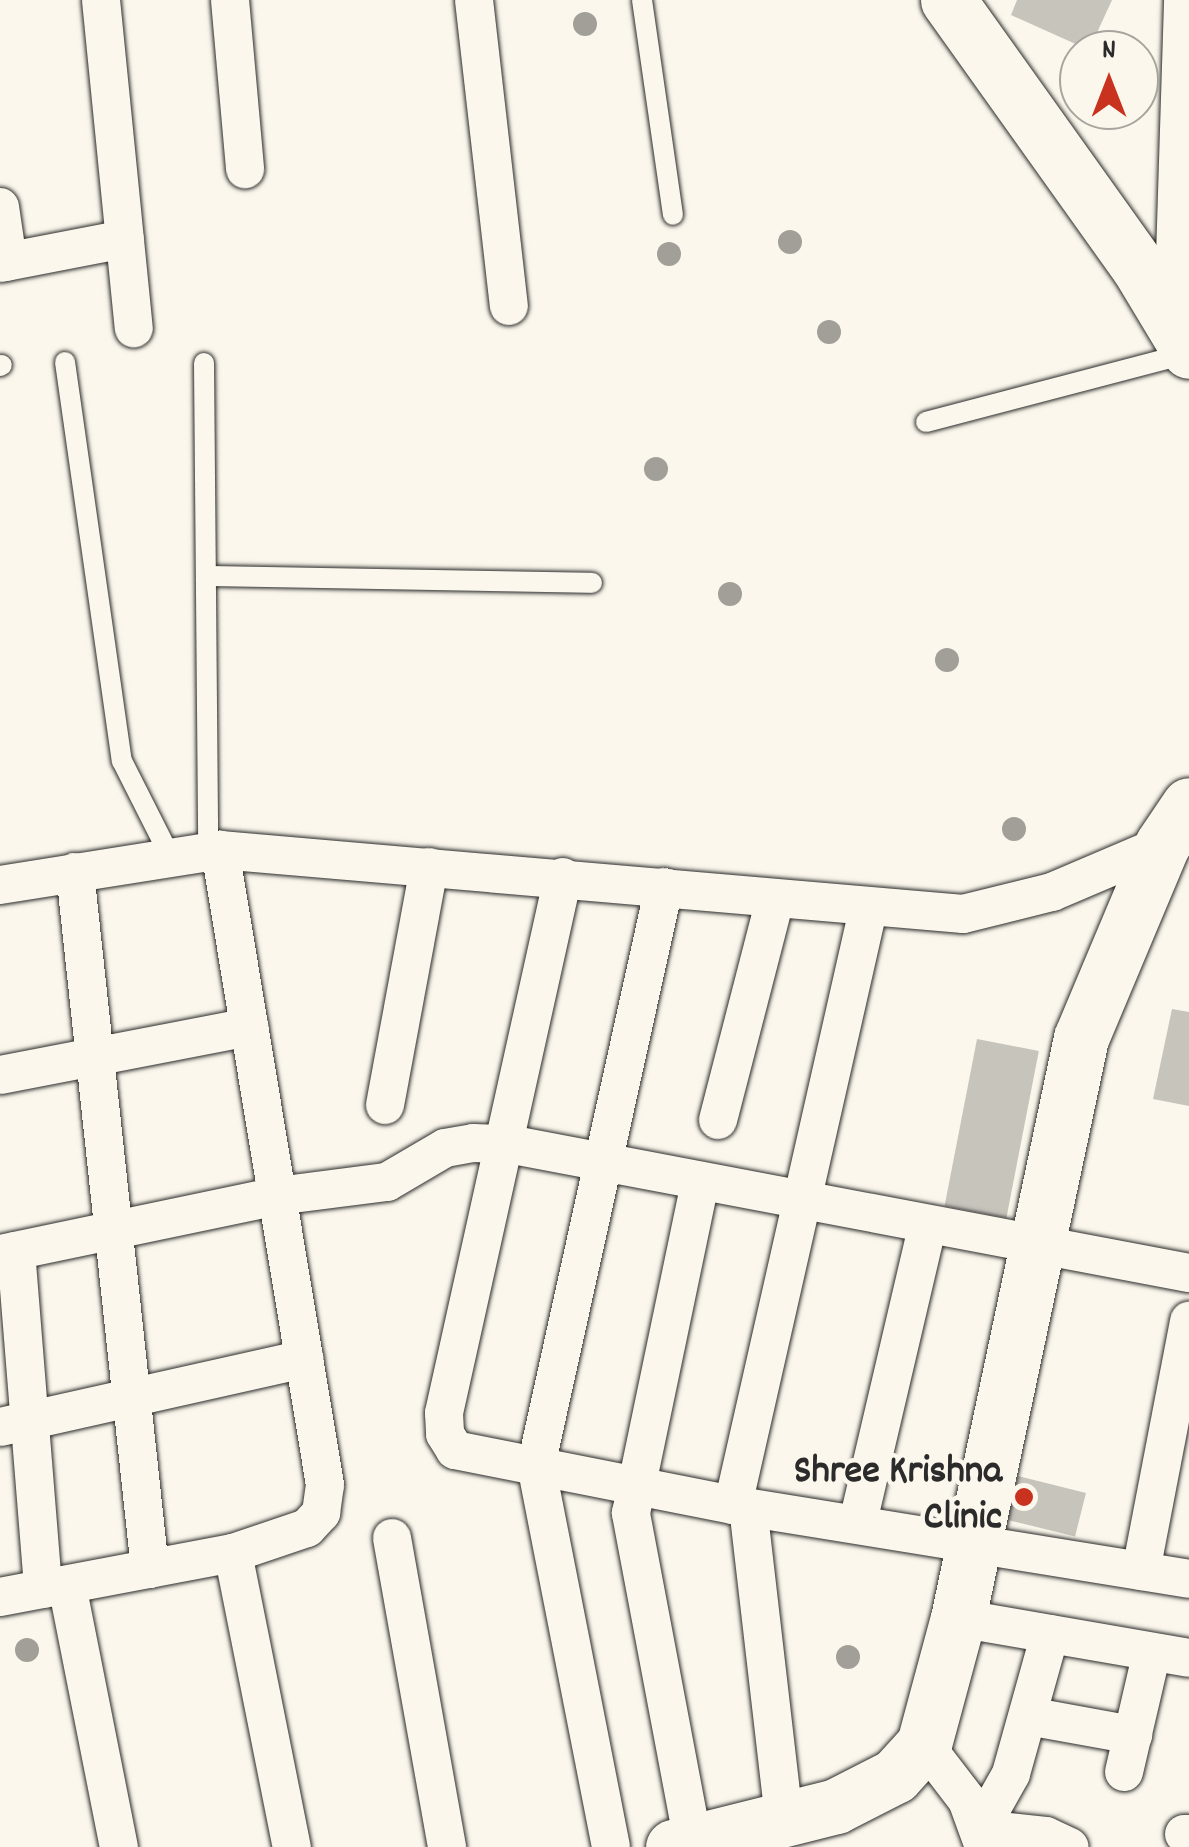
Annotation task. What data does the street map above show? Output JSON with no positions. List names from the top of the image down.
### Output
{
  "places": ["Shree Krishna Clinic"],
  "north": "top"
}
